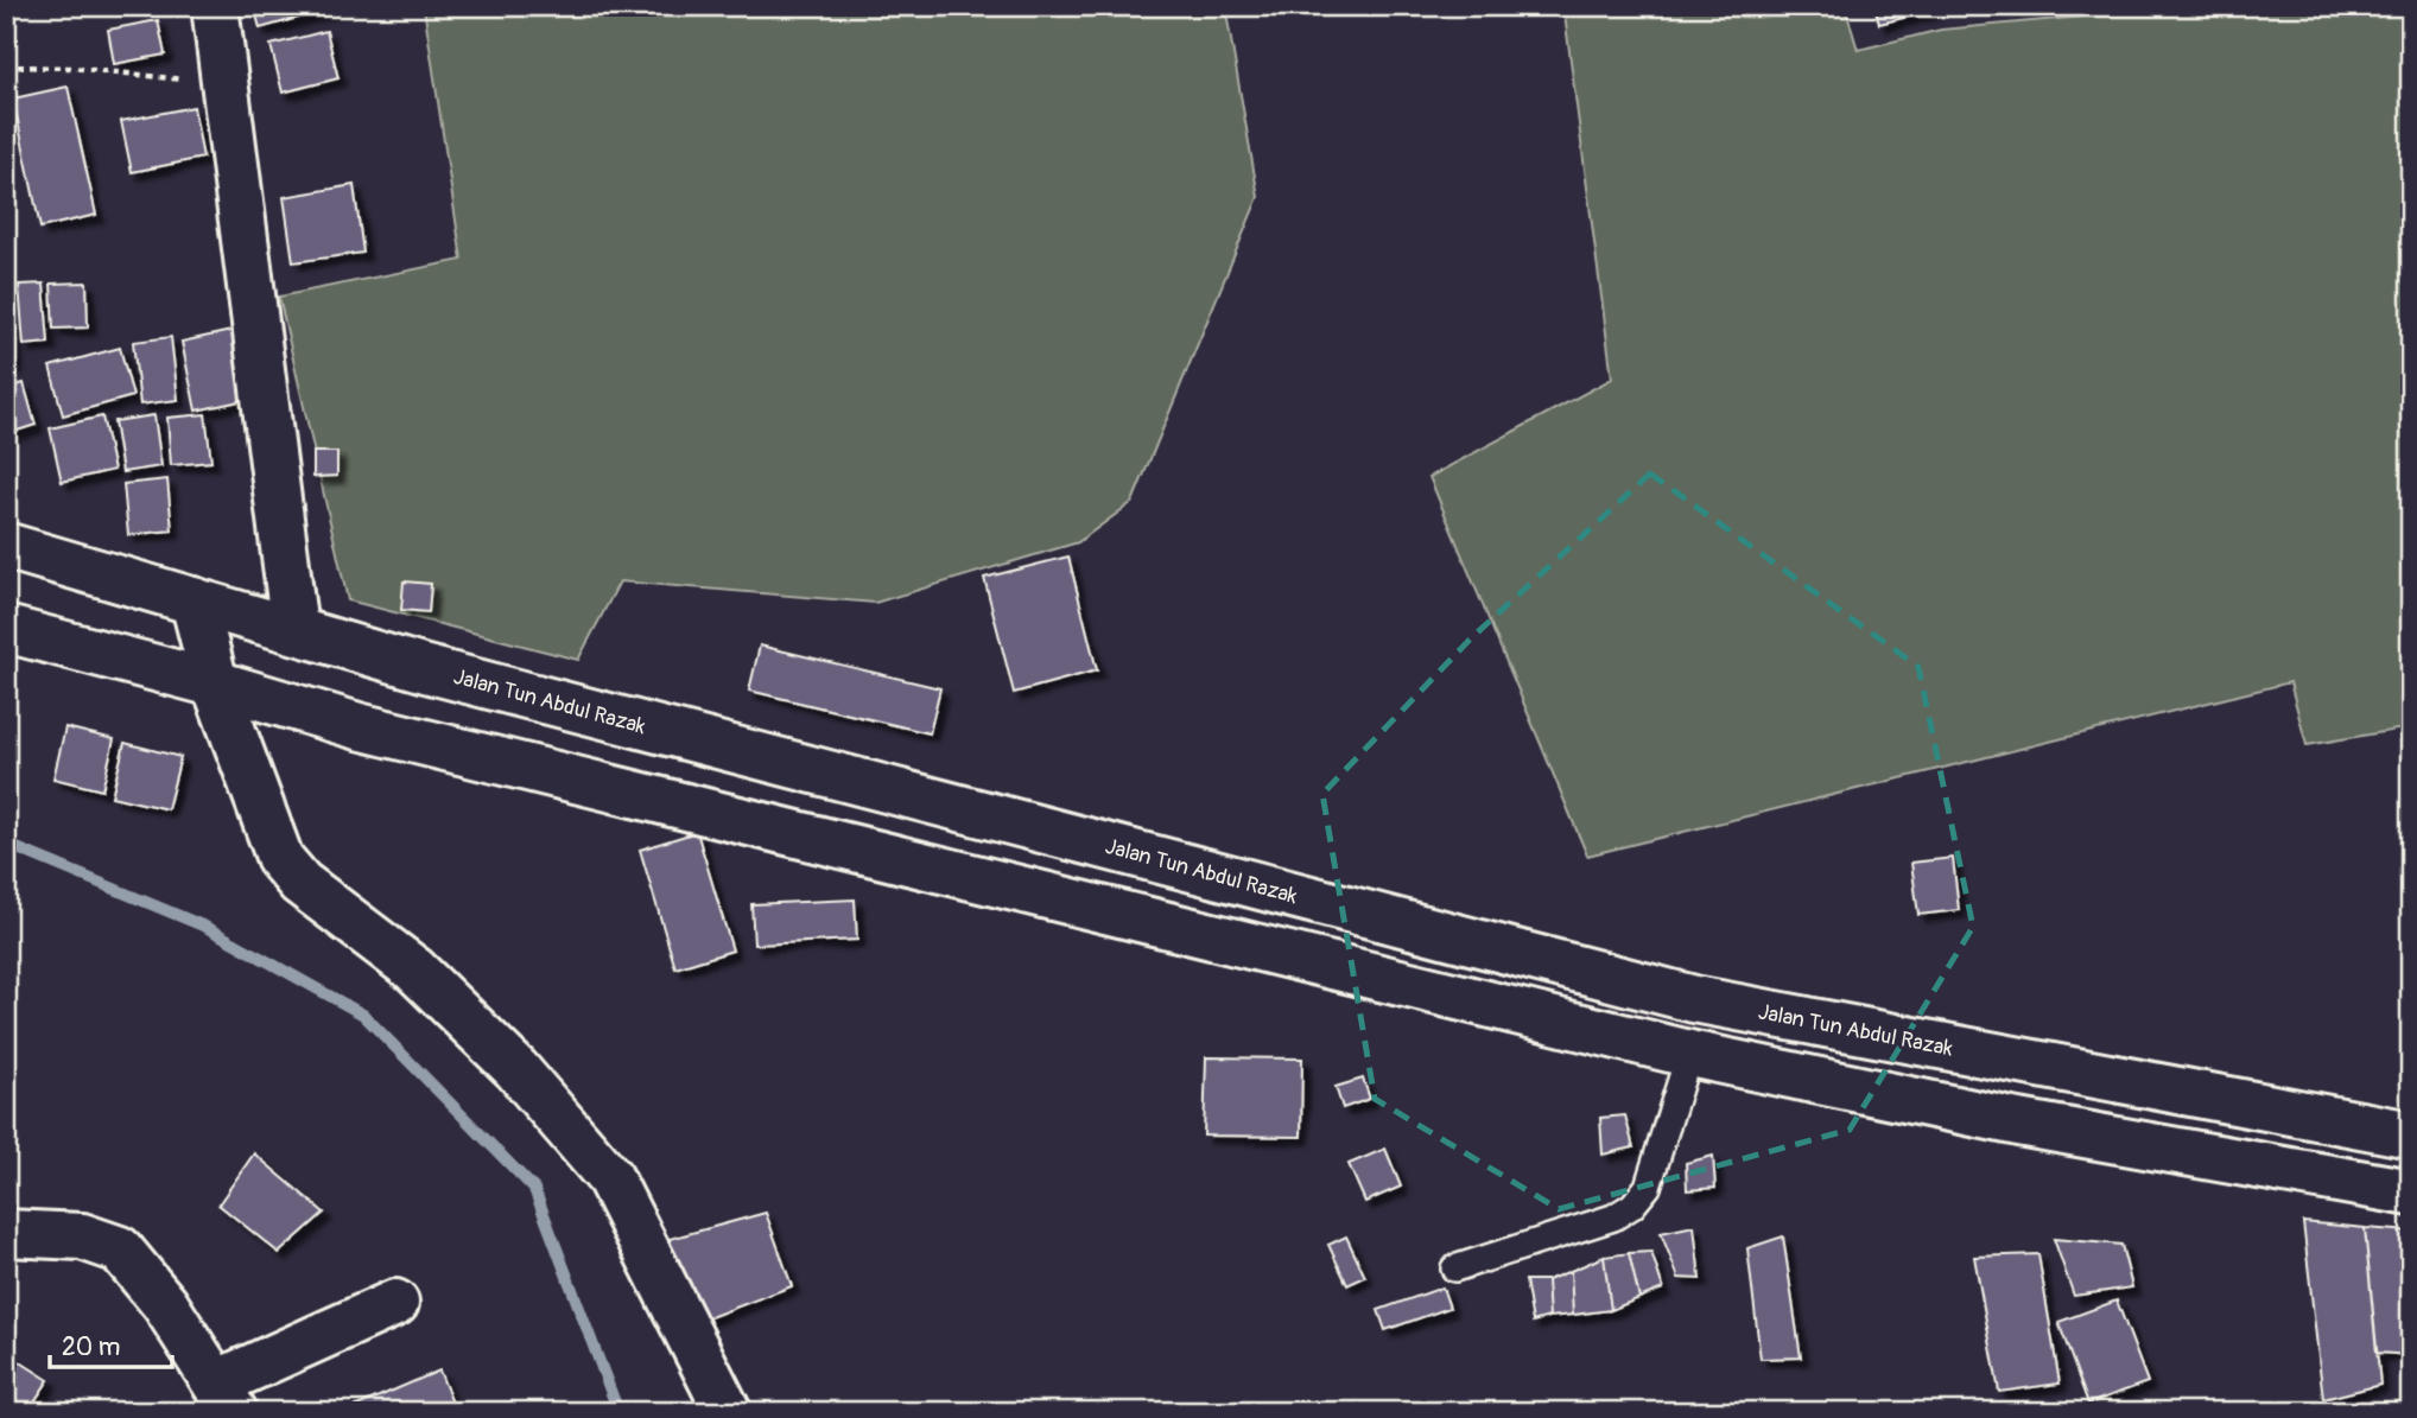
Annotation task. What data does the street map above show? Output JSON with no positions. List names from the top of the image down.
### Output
{
  "streets": {
    "main road": ["Jalan Tun Abdul Razak"]
  },
  "scale_bar": "20 m"
}
